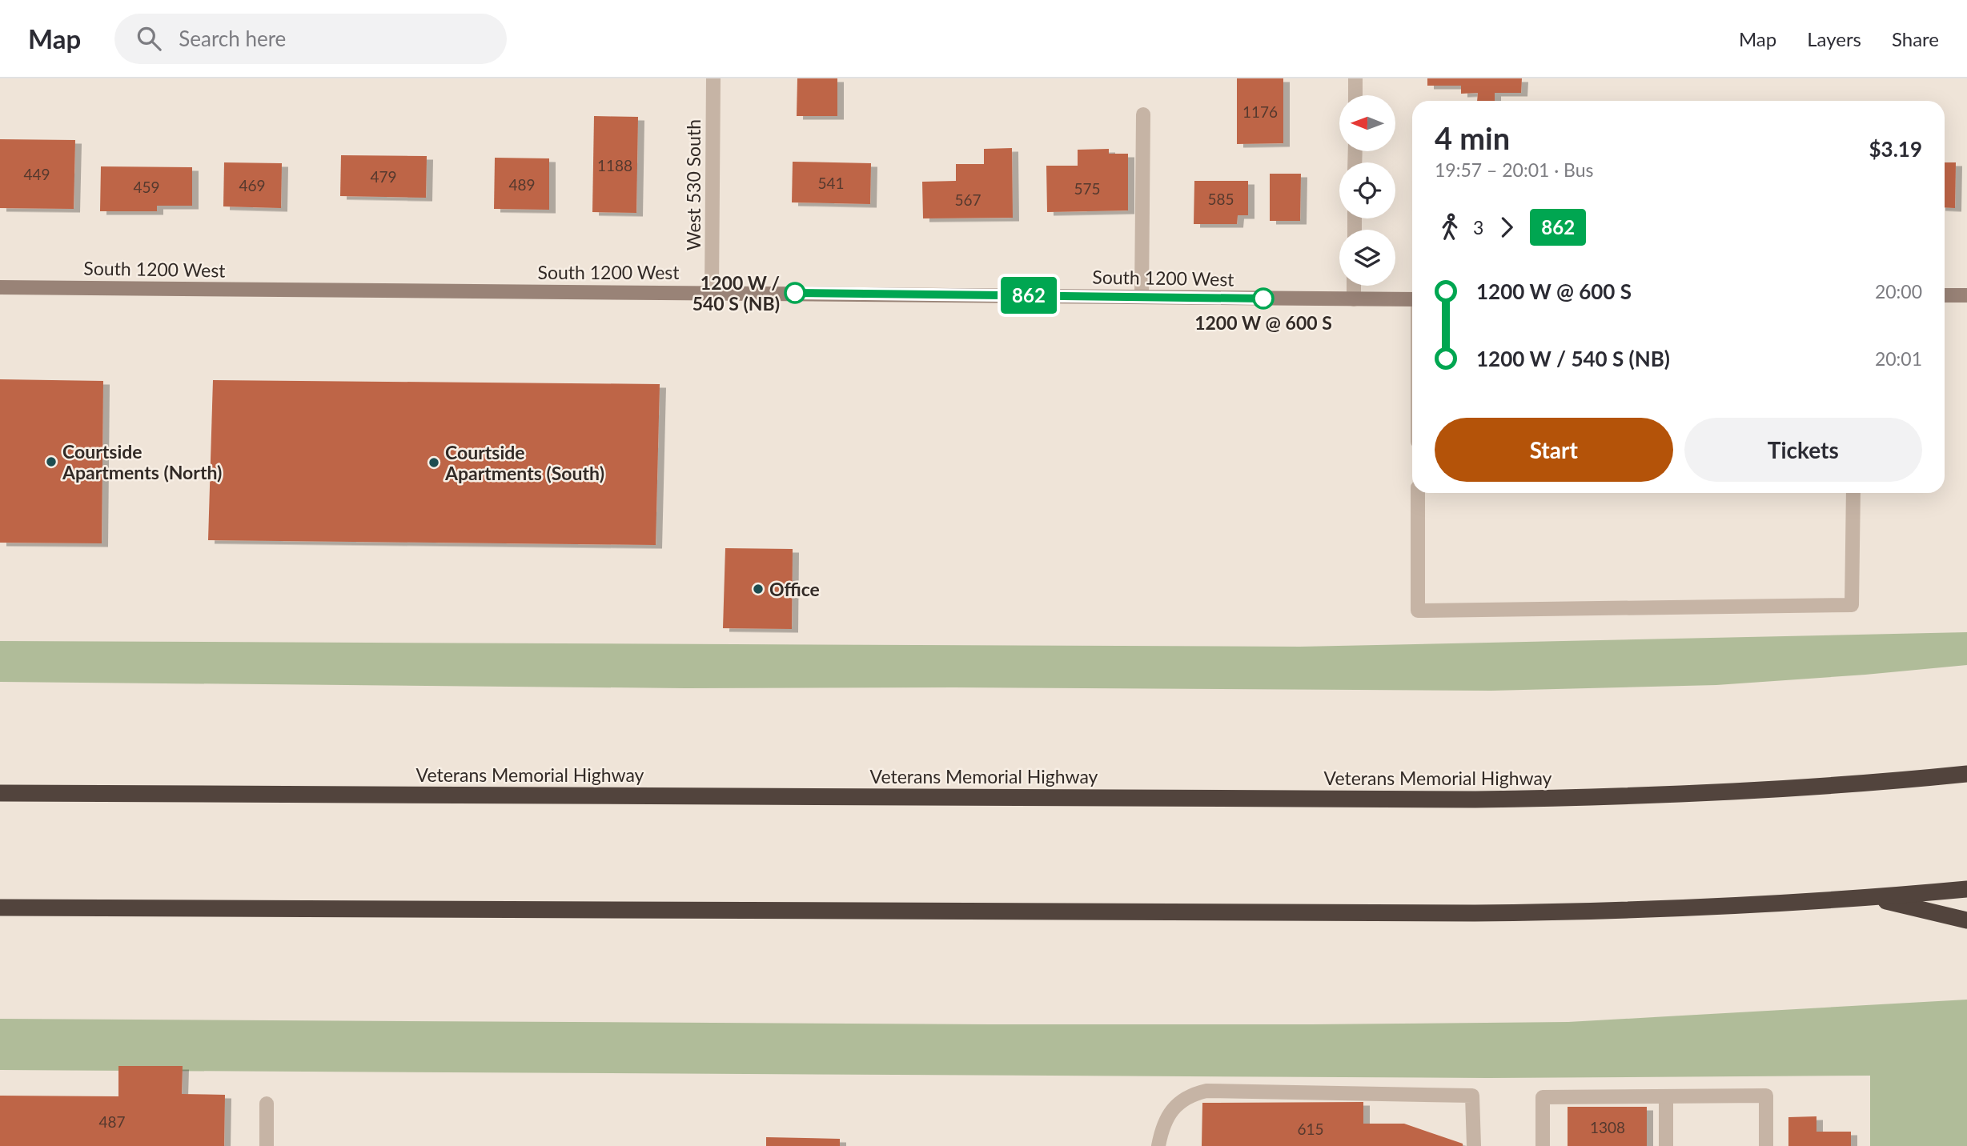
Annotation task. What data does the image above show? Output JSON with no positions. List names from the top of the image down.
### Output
{
  "streets": {
    "highway": ["Veterans Memorial Highway"],
    "main road": ["South 1200 West"],
    "street": ["West 530 South"]
  },
  "crossings": [
    ["West 530 South", "South 1200 West"]
  ],
  "places": [
    "1200 W / 540 S (NB)",
    "1200 W @ 600 S",
    "Courtside Apartments (North)",
    "Courtside Apartments (South)",
    "Office"
  ],
  "lines": ["bus line 862"],
  "house_numbers": [
    "1176",
    "1188",
    "449",
    "479",
    "541",
    "489",
    "469",
    "459",
    "575",
    "585",
    "567",
    "487",
    "1308",
    "615"
  ],
  "north": "left",
  "page": {
    "header": "Map",
    "search": "Search here",
    "nav": ["Map", "Layers", "Share"],
    "on_map": "862",
    "heading": ["4 min", "19:57 – 20:01 · Bus", "$3.19"],
    "legs": ["3", "862"],
    "list": [
      {
        "name": "1200 W @ 600 S",
        "value": "20:00"
      },
      {
        "name": "1200 W / 540 S (NB)",
        "value": "20:01"
      }
    ],
    "buttons": ["Start", "Tickets"]
  }
}
